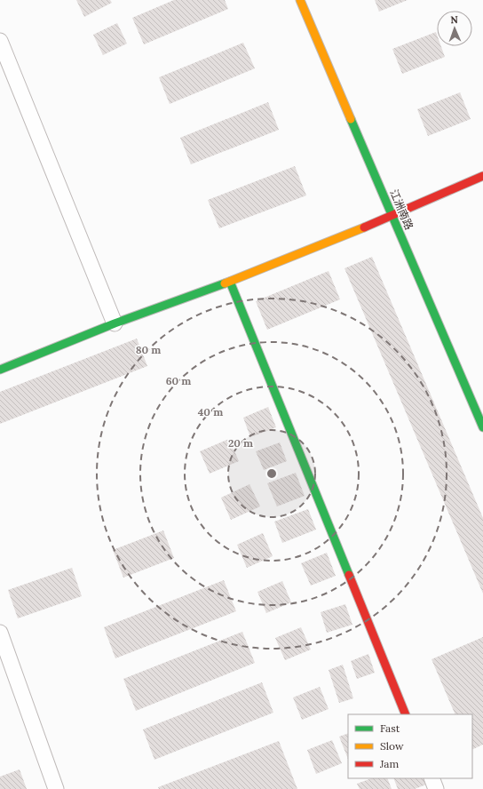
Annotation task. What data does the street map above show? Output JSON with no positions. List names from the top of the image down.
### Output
{
  "streets": {
    "street": ["江洲南路"]
  },
  "legend": ["Fast", "Slow", "Jam"],
  "north": "top",
  "rings": [
    "80 m",
    "60 m",
    "40 m",
    "20 m"
  ]
}
